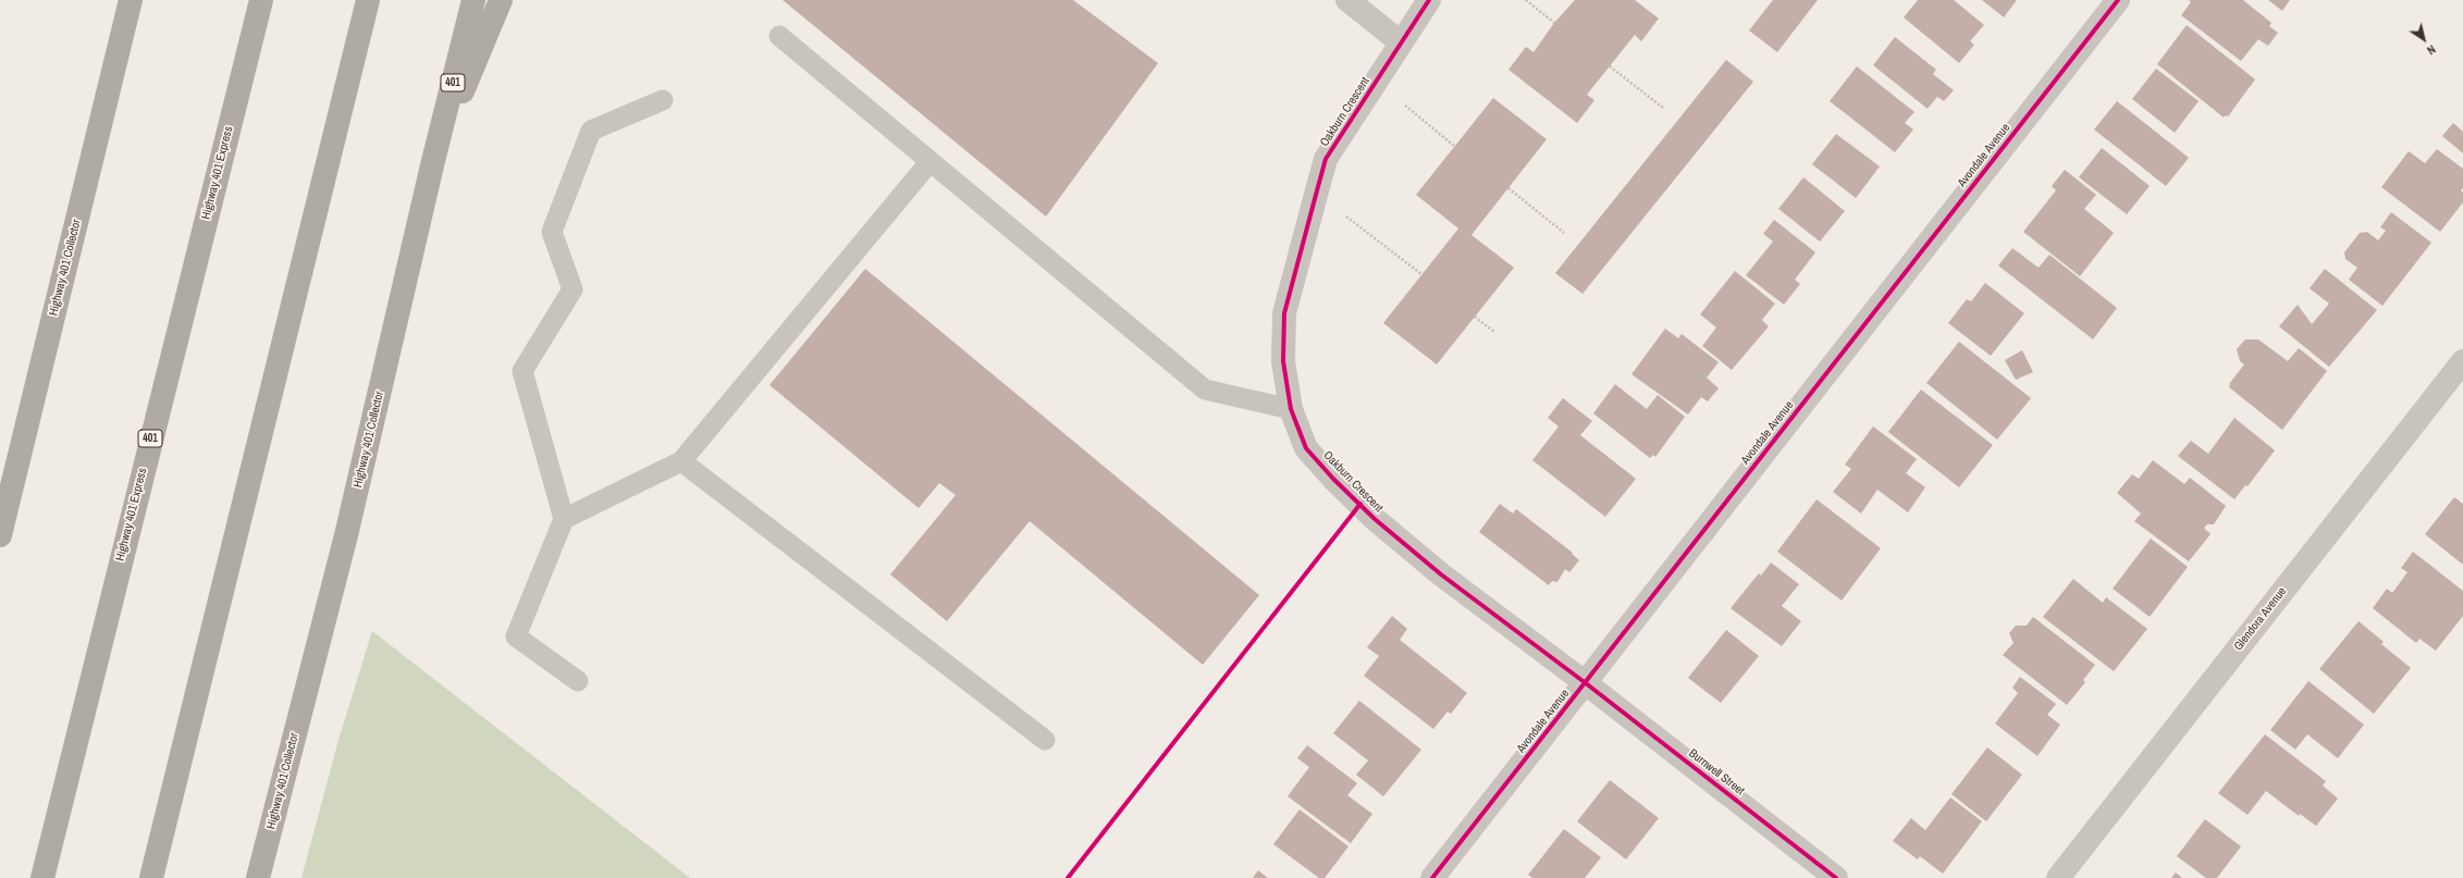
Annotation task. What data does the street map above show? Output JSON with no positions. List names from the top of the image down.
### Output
{
  "streets": {
    "highway": ["401", "Highway 401 Express", "Highway 401 Collector"],
    "street": [
      "Oakburn Crescent",
      "Avondale Avenue",
      "Glendora Avenue",
      "Burnwell Street"
    ]
  },
  "crossings": [
    ["Oakburn Crescent", "Avondale Avenue"],
    ["Oakburn Crescent", "Burnwell Street"],
    ["Avondale Avenue", "Burnwell Street"]
  ],
  "north": "bottom right"
}
